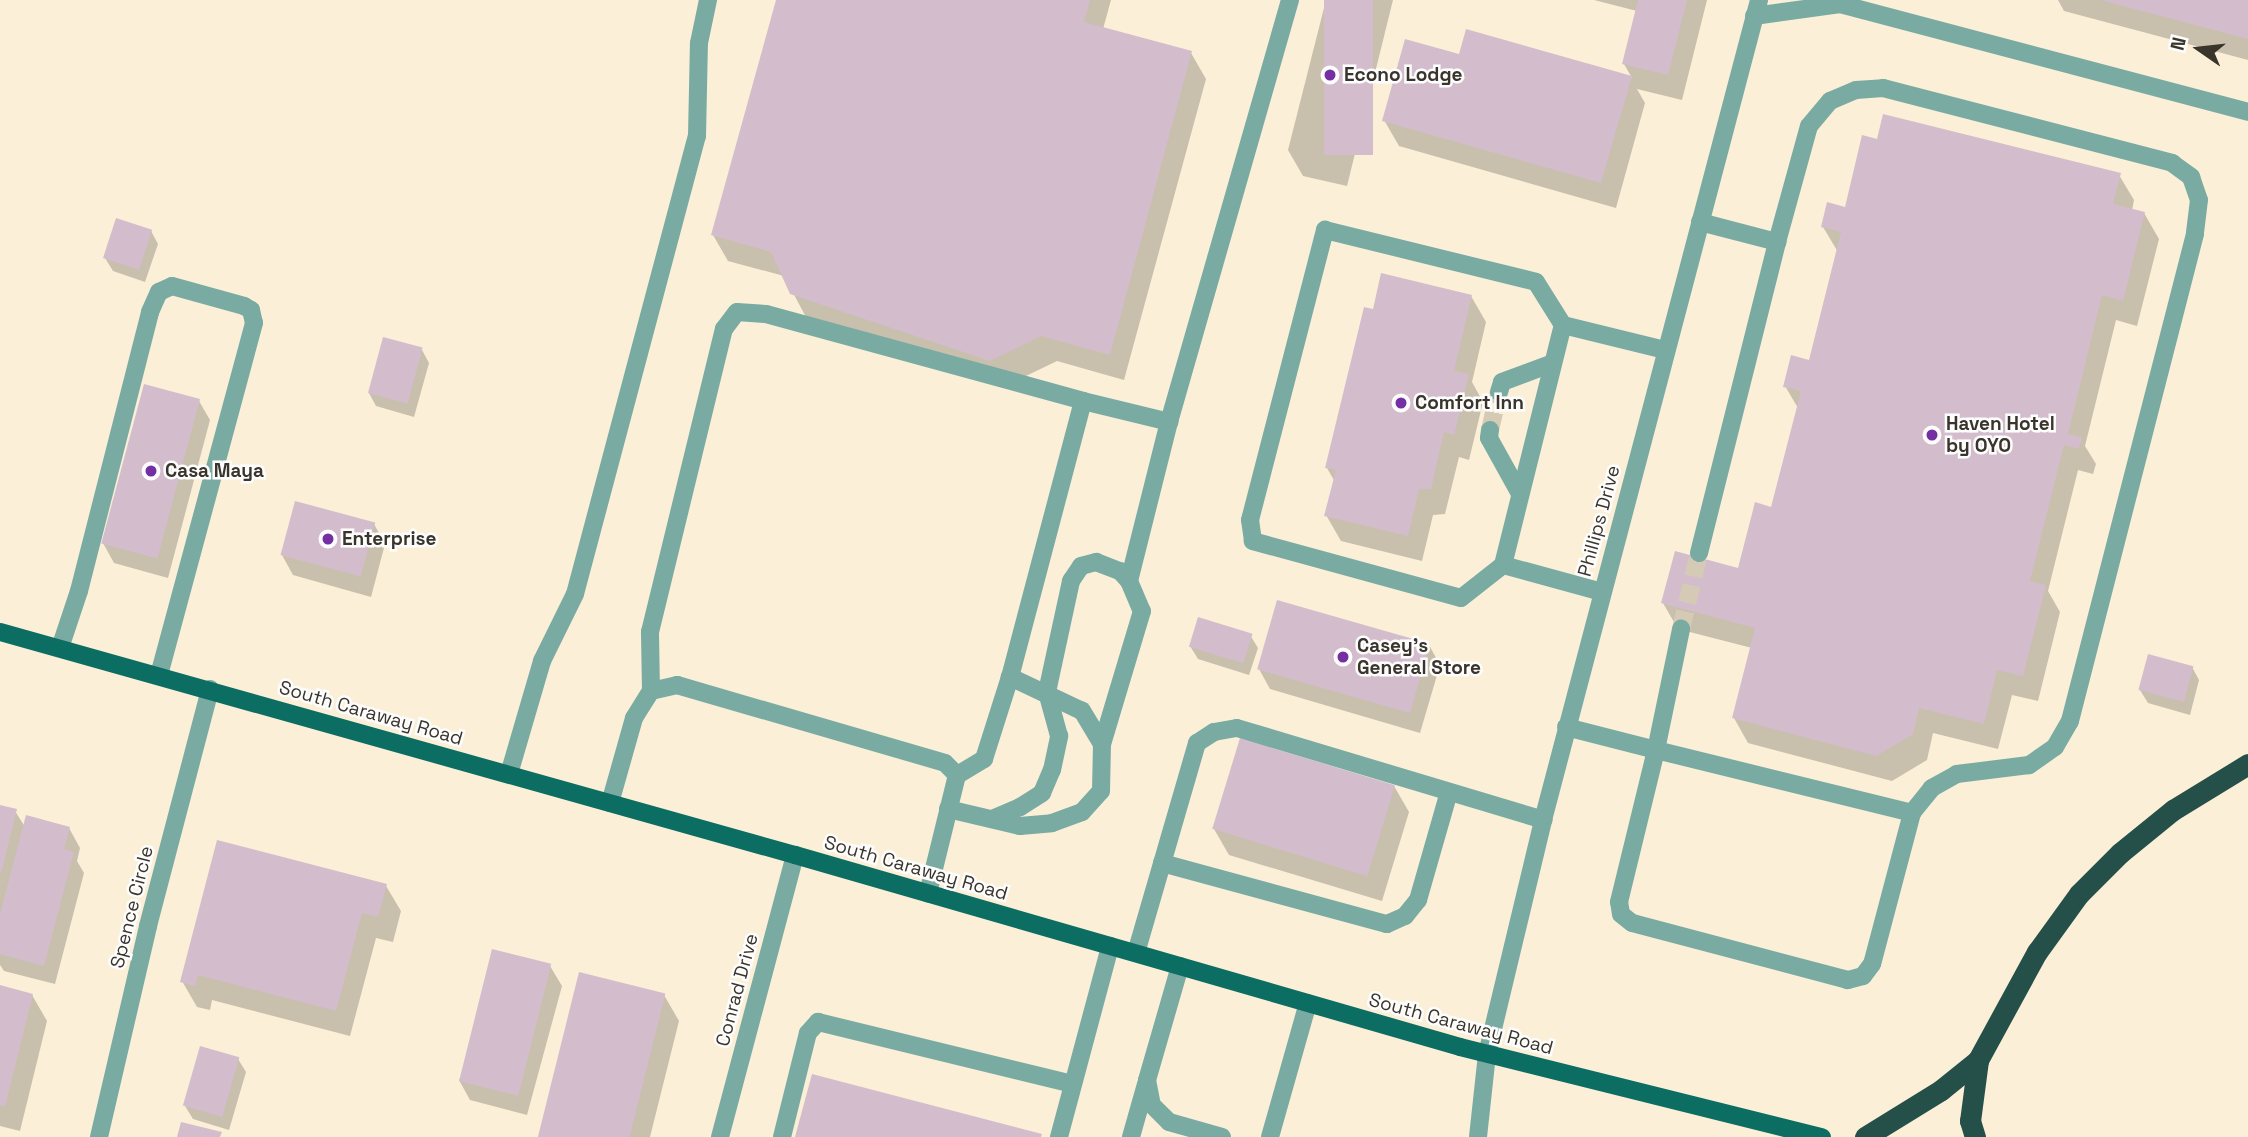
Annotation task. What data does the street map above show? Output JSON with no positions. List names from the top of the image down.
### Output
{
  "streets": {
    "main road": ["South Caraway Road"],
    "street": ["Phillips Drive", "Spence Circle", "Conrad Drive"]
  },
  "crossings": [
    ["Phillips Drive", "South Caraway Road"],
    ["South Caraway Road", "Spence Circle"],
    ["South Caraway Road", "Conrad Drive"]
  ],
  "places": [
    "Econo Lodge",
    "Comfort Inn",
    "Haven Hotel by OYO",
    "Casa Maya",
    "Enterprise",
    "Casey's General Store"
  ],
  "north": "left"
}
